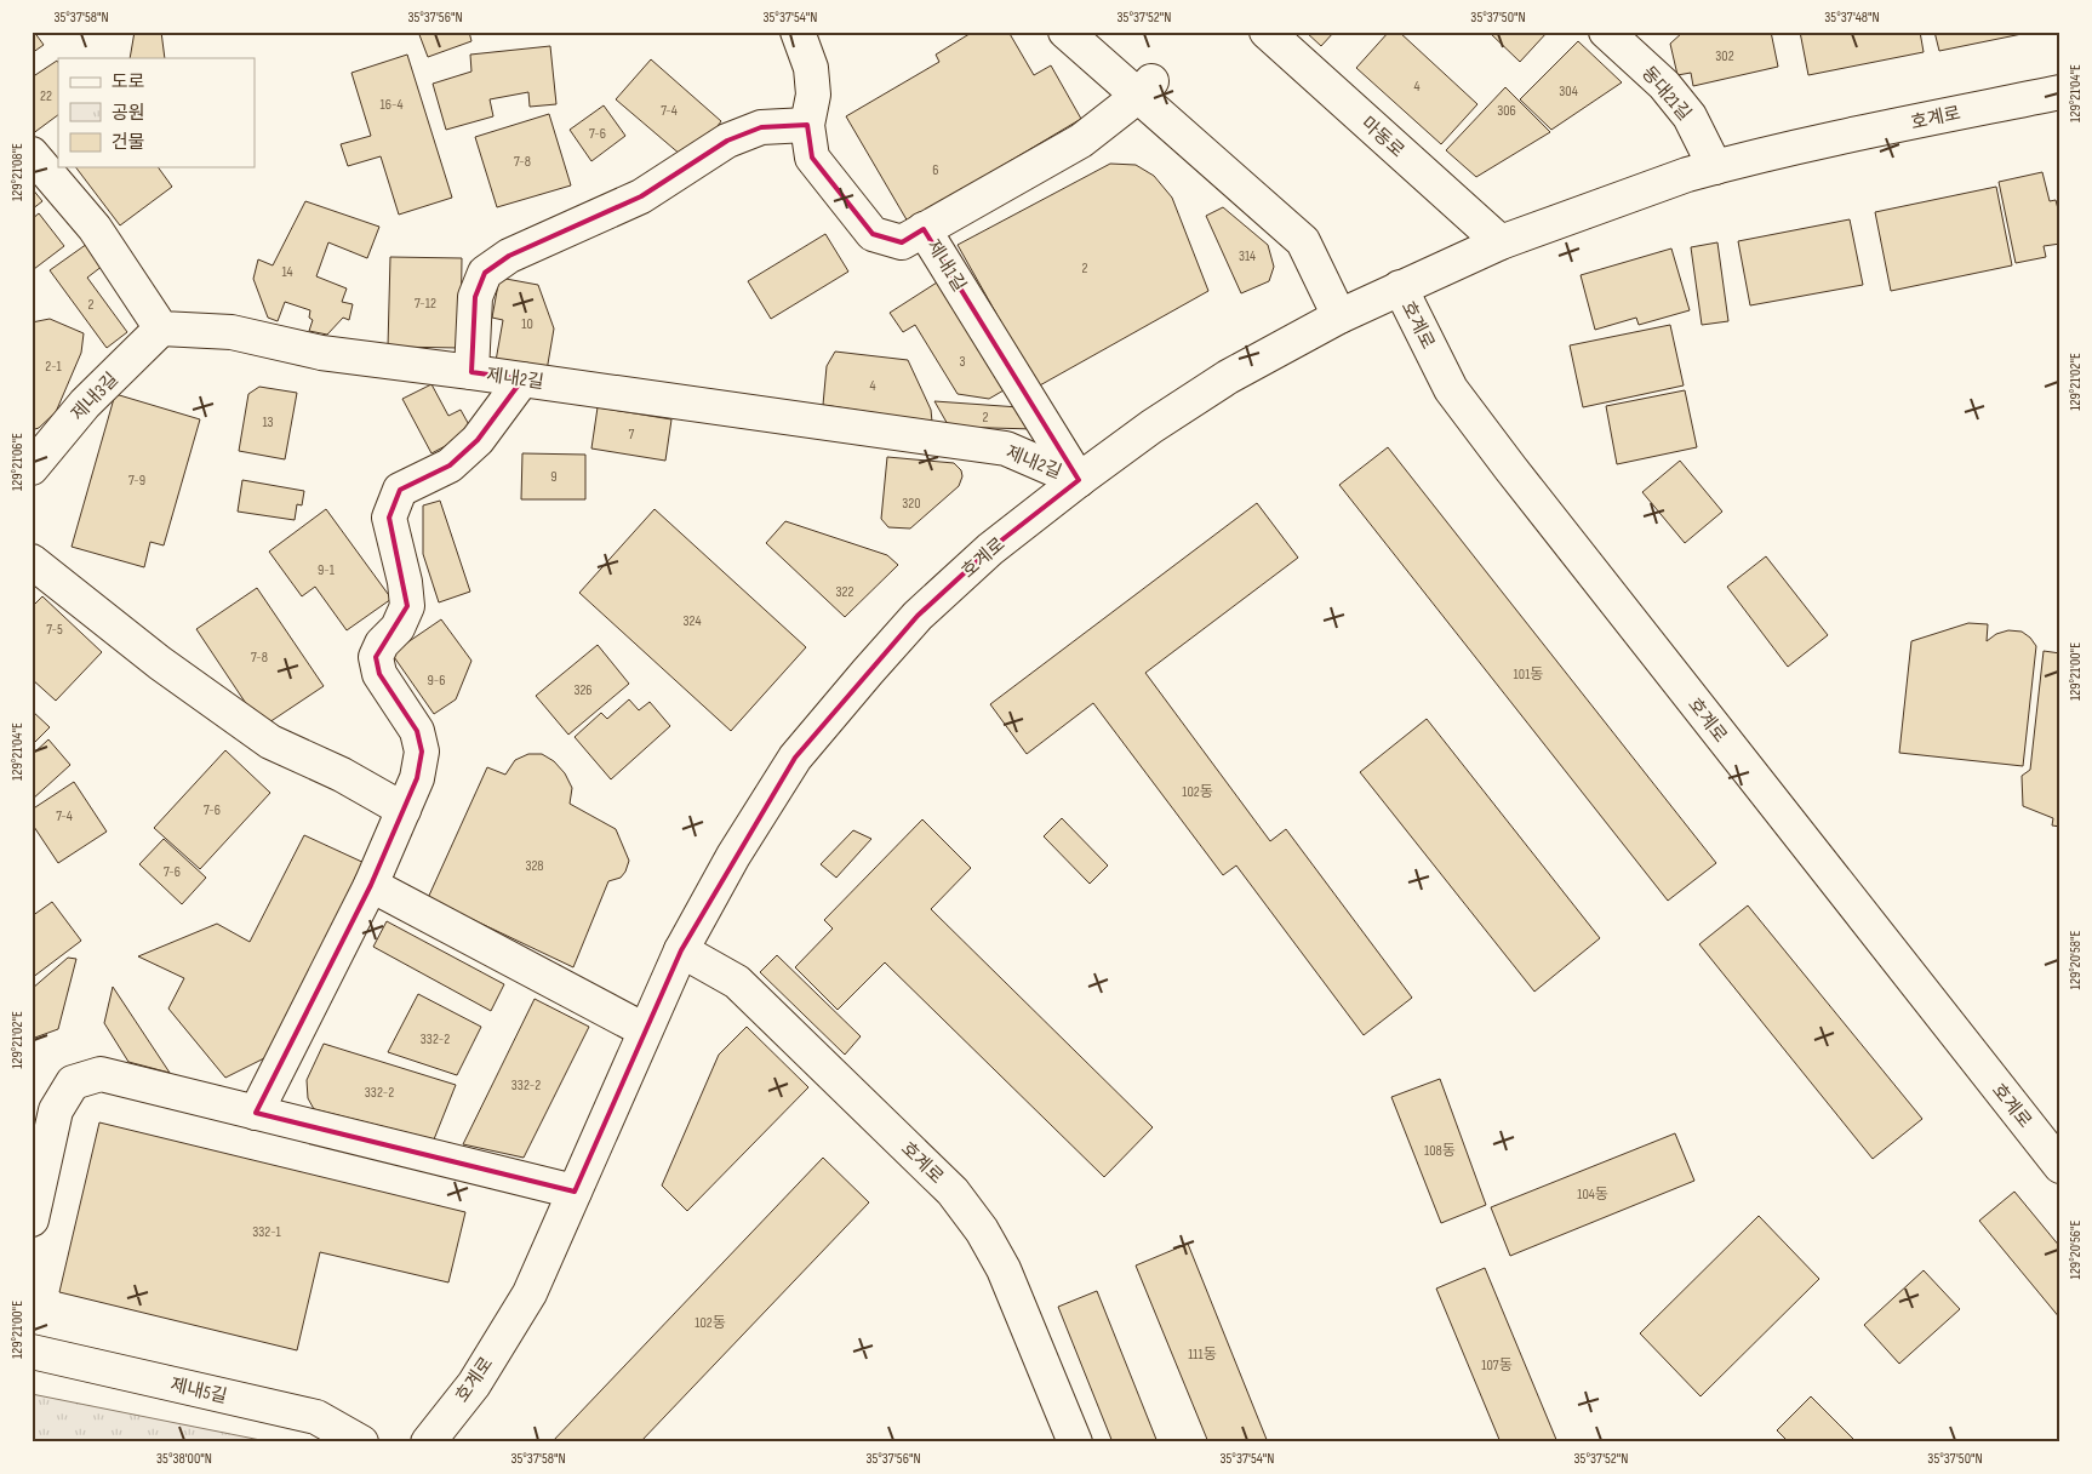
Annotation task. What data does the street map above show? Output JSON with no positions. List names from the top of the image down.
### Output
{
  "streets": {
    "street": [
      "동대21길",
      "호계로",
      "마동로",
      "제내1길",
      "제내2길",
      "제내3길",
      "제내5길"
    ]
  },
  "crossings": [
    ["동대21길", "호계로"],
    ["호계로", "마동로"],
    ["호계로", "제내1길"],
    ["호계로", "제내2길"],
    ["제내1길", "제내2길"],
    ["제내2길", "제내3길"]
  ],
  "house_numbers": [
    "302",
    "4",
    "304",
    "22",
    "16-4",
    "7-4",
    "306",
    "7-6",
    "7-8",
    "6",
    "314",
    "2",
    "14",
    "7-12",
    "2",
    "10",
    "3",
    "2-1",
    "4",
    "2",
    "13",
    "7",
    "9",
    "7-9",
    "320",
    "9-1",
    "322",
    "324",
    "7-5",
    "7-8",
    "101동",
    "9-6",
    "326",
    "102동",
    "7-6",
    "7-4",
    "328",
    "7-6",
    "332-2",
    "332-2",
    "332-2",
    "108동",
    "104동",
    "332-1",
    "102동",
    "111동",
    "107동"
  ],
  "legend": ["도로", "공원", "건물"],
  "coordinates": [
    "35°37'58\"N",
    "35°37'56\"N",
    "35°37'54\"N",
    "35°37'52\"N",
    "35°37'50\"N",
    "35°37'48\"N",
    "129°21'04\"E",
    "129°21'08\"E",
    "129°21'02\"E",
    "129°21'06\"E",
    "129°21'00\"E",
    "129°20'58\"E",
    "129°20'56\"E",
    "35°38'00\"N"
  ]
}
